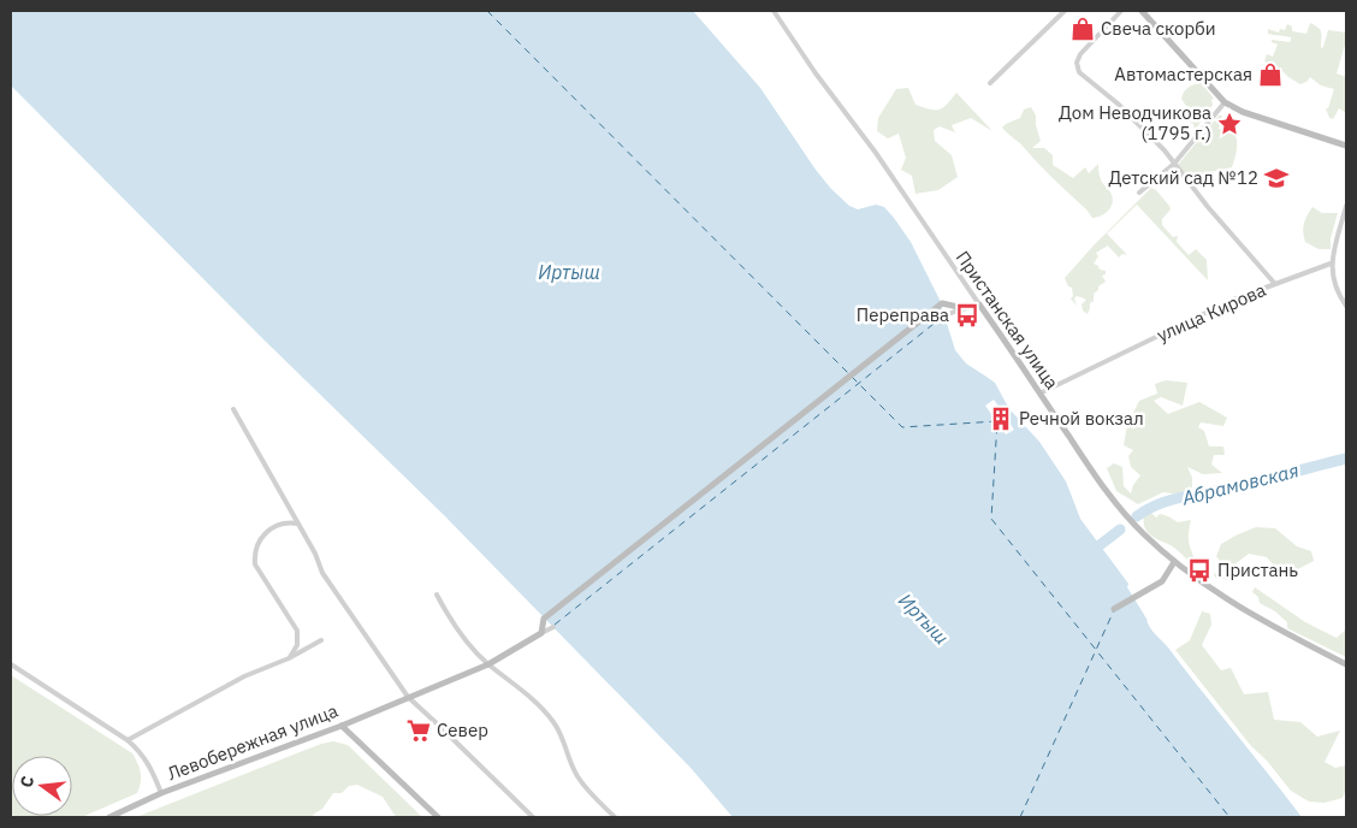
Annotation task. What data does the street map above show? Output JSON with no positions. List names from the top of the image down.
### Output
{
  "streets": {
    "street": ["улица Кирова", "Пристанская улица", "Левобережная улица"]
  },
  "crossings": [
    ["улица Кирова", "Пристанская улица"]
  ],
  "water": ["Иртыш", "Абрамовская"],
  "places": {
    "shop": ["Свеча скорби", "Автомастерская"],
    "place": ["Дом Неводчикова (1795 г.)"],
    "school or university": ["Детский сад №12"],
    "bus stop": ["Переправа", "Пристань"],
    "building": ["Речной вокзал"],
    "supermarket": ["Север"]
  },
  "north": "left"
}
